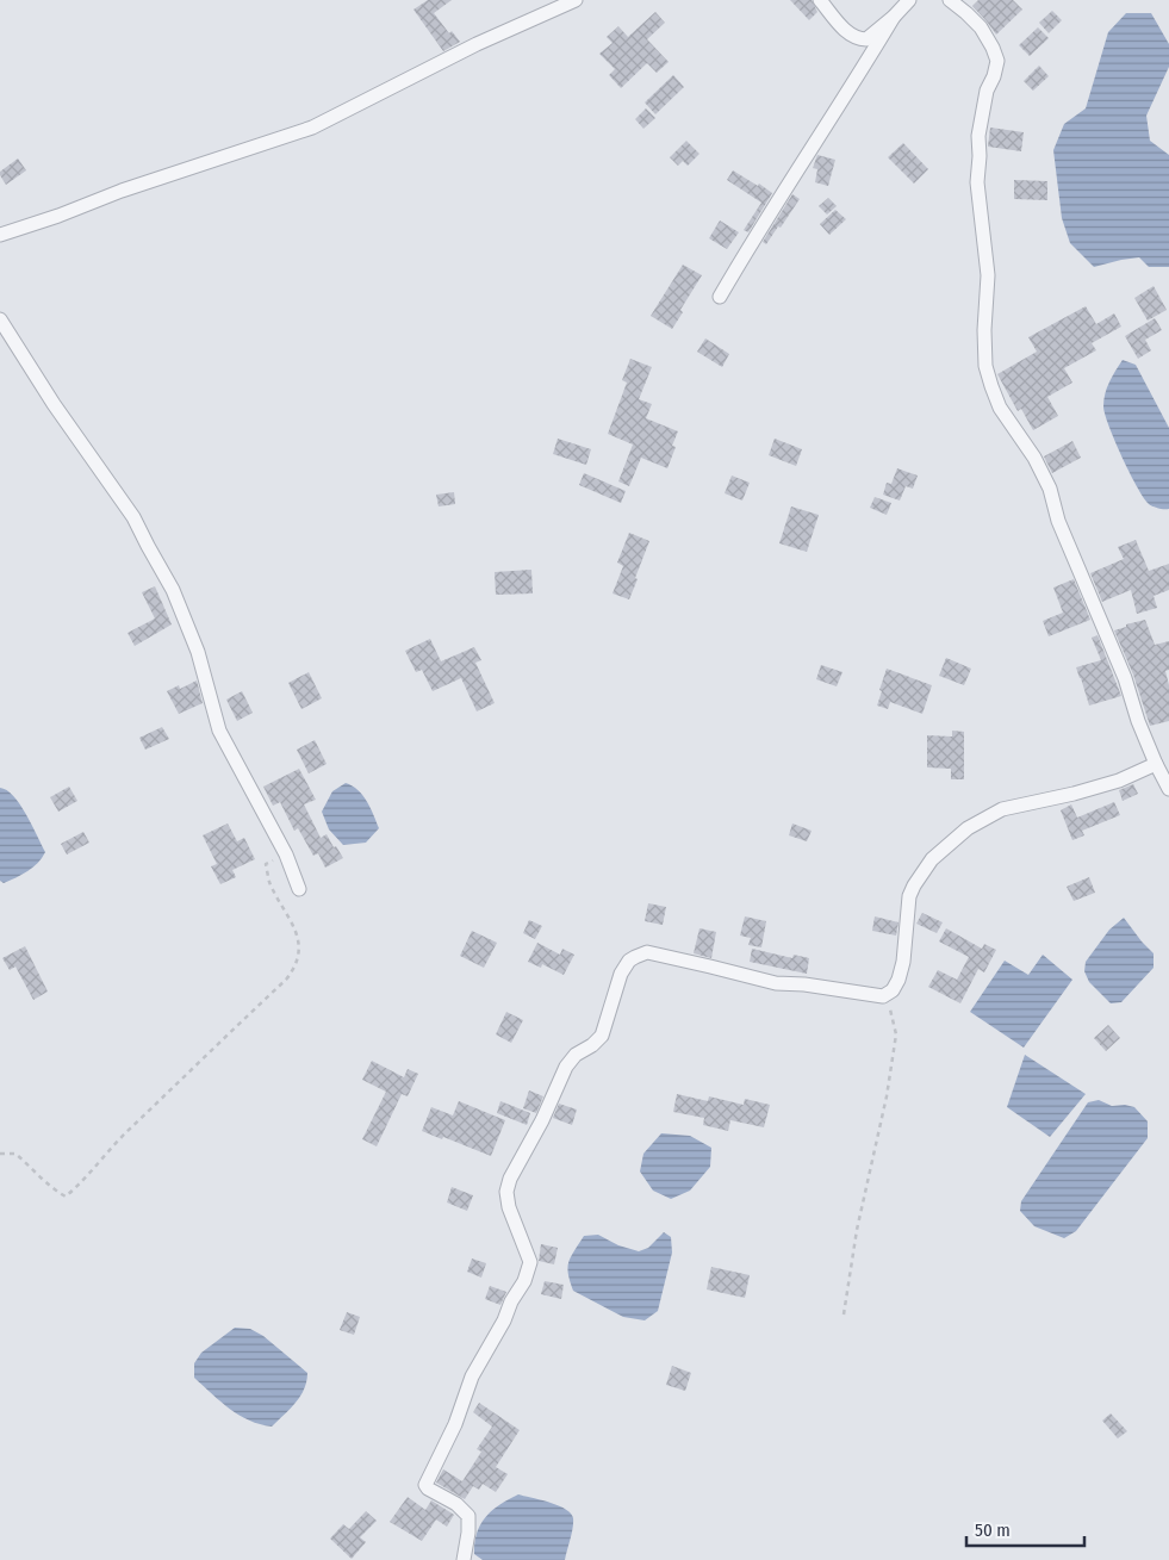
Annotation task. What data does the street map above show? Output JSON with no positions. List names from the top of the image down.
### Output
{
  "scale_bar": "50 m"
}
